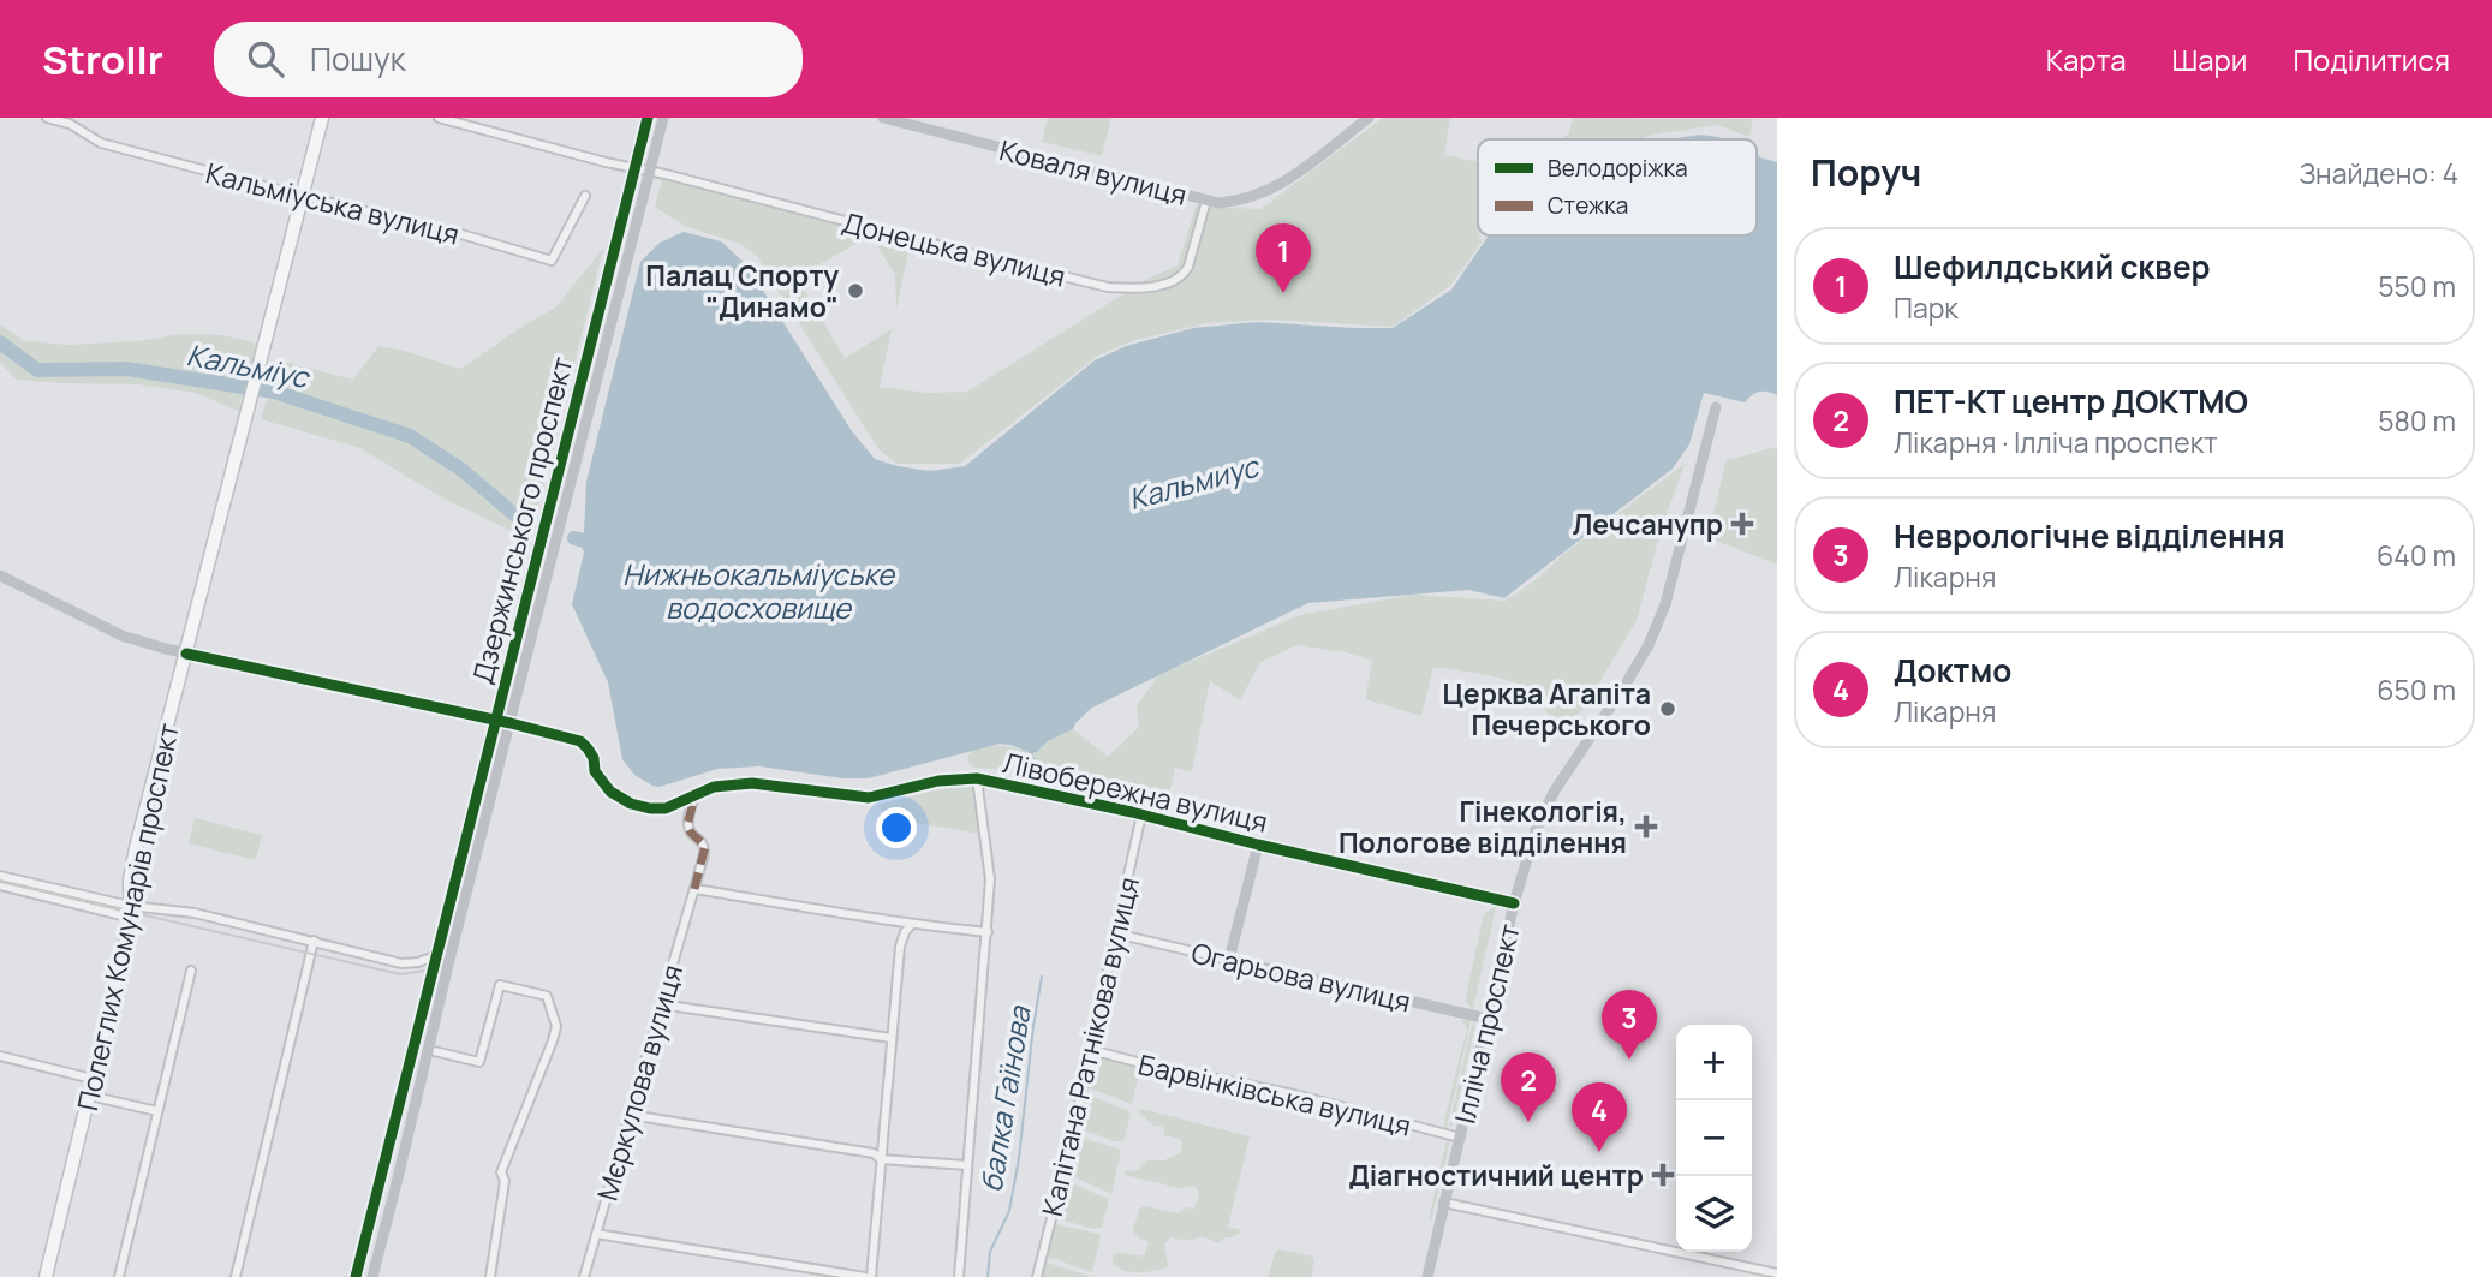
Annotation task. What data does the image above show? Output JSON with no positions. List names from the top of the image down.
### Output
{
  "streets": {
    "main road": ["Полеглих Комунарів проспект"],
    "street": [
      "Коваля вулиця",
      "Кальміуська вулиця",
      "Донецька вулиця",
      "Дзержинського проспект",
      "Лівобережна вулиця",
      "Огарьова вулиця",
      "Ілліча проспект",
      "Капітана Ратнікова вулиця",
      "Мєркулова вулиця",
      "Барвінківська вулиця"
    ]
  },
  "crossings": [
    ["Коваля вулиця", "Донецька вулиця"],
    ["Кальміуська вулиця", "Полеглих Комунарів проспект"],
    ["Донецька вулиця", "Дзержинського проспект"],
    ["Дзержинського проспект", "Лівобережна вулиця"],
    ["Лівобережна вулиця", "Полеглих Комунарів проспект"],
    ["Лівобережна вулиця", "Ілліча проспект"],
    ["Лівобережна вулиця", "Капітана Ратнікова вулиця"],
    ["Лівобережна вулиця", "Мєркулова вулиця"],
    ["Огарьова вулиця", "Ілліча проспект"],
    ["Огарьова вулиця", "Капітана Ратнікова вулиця"],
    ["Ілліча проспект", "Барвінківська вулиця"],
    ["Капітана Ратнікова вулиця", "Барвінківська вулиця"]
  ],
  "water": [
    "Кальміус",
    "Кальмиус",
    "Нижньокальміуське водосховище",
    "балка Гаїнова"
  ],
  "places": {
    "other": ["Палац Спорту \"Динамо\"", "Церква Агапіта Печерського"],
    "health": ["Лечсанупр", "Гінекологія, Пологове відділення", "Діагностичний центр"]
  },
  "legend": ["Велодоріжка", "Стежка"],
  "page": {
    "header": "Strollr",
    "search": "Пошук",
    "nav": ["Карта", "Шари", "Поділитися"],
    "heading": ["Поруч", "Знайдено: 4"],
    "pins": [
      "1",
      "3",
      "2",
      "4"
    ],
    "list": [
      {
        "mark": "1",
        "name": "Шефилдський сквер",
        "note": "Парк",
        "value": "550 m"
      },
      {
        "mark": "2",
        "name": "ПЕТ-КТ центр ДОКТМО",
        "note": "Лікарня · Ілліча проспект",
        "value": "580 m"
      },
      {
        "mark": "3",
        "name": "Неврологічне відділення",
        "note": "Лікарня",
        "value": "640 m"
      },
      {
        "mark": "4",
        "name": "Доктмо",
        "note": "Лікарня",
        "value": "650 m"
      }
    ],
    "map_buttons": ["+", "−"]
  }
}
